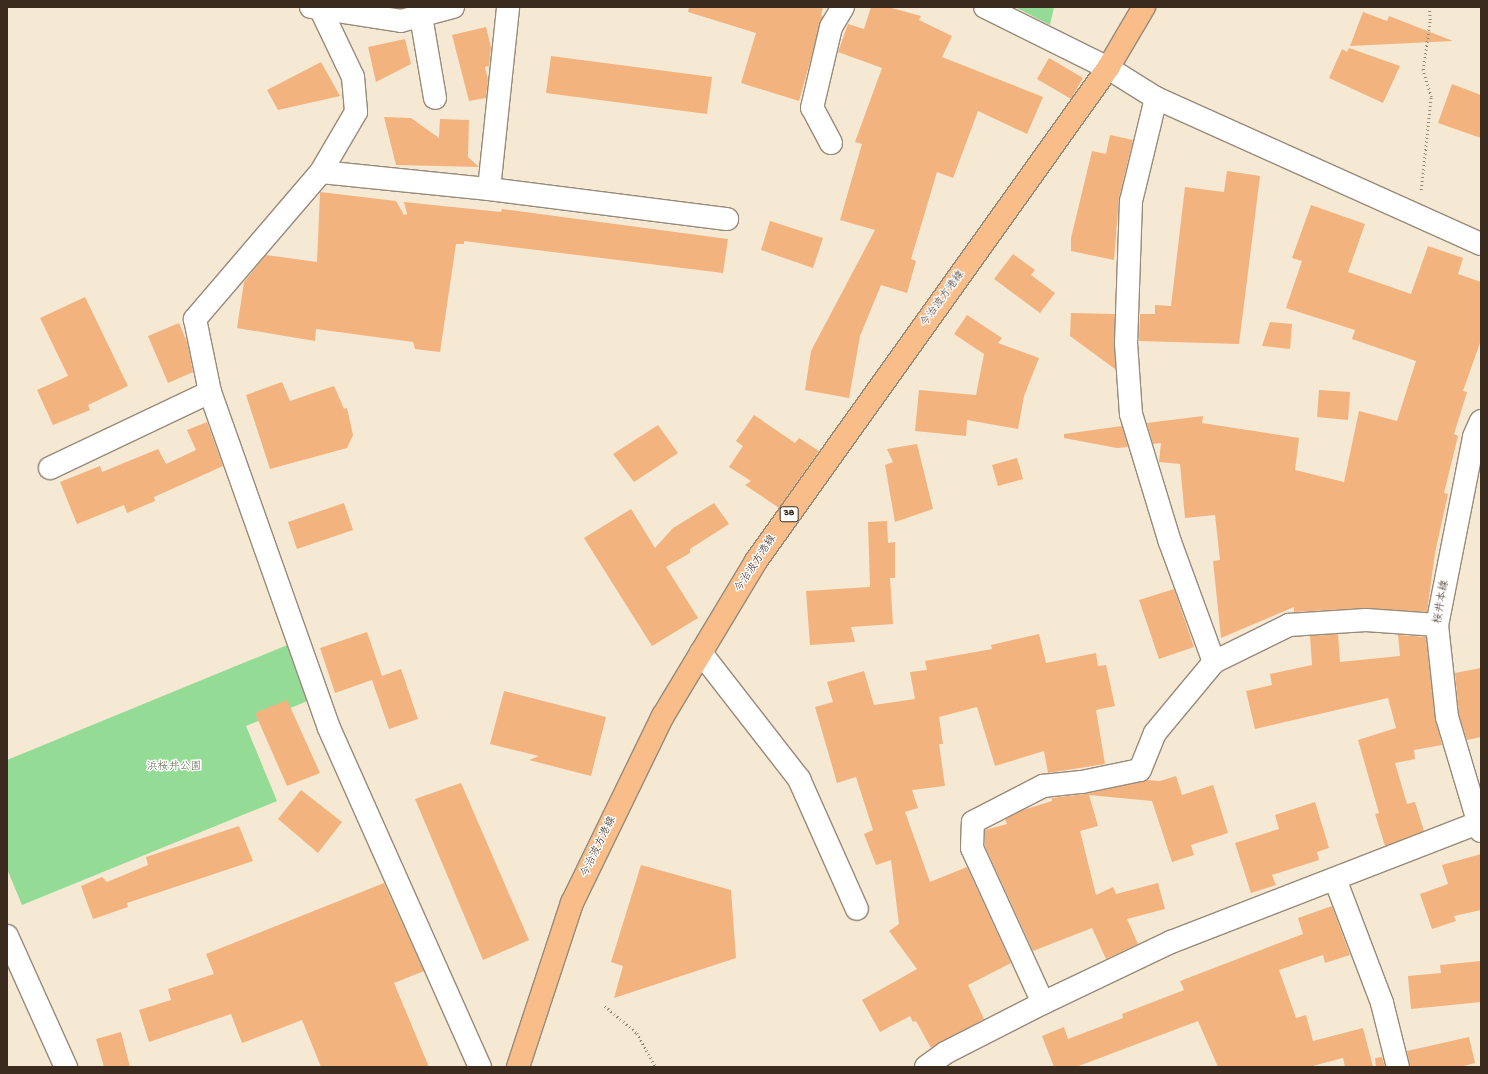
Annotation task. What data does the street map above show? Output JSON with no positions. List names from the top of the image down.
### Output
{
  "streets": {
    "main road": ["今治波方港線", "38"],
    "street": ["桜井本線"]
  },
  "parks": ["浜桜井公園"]
}
